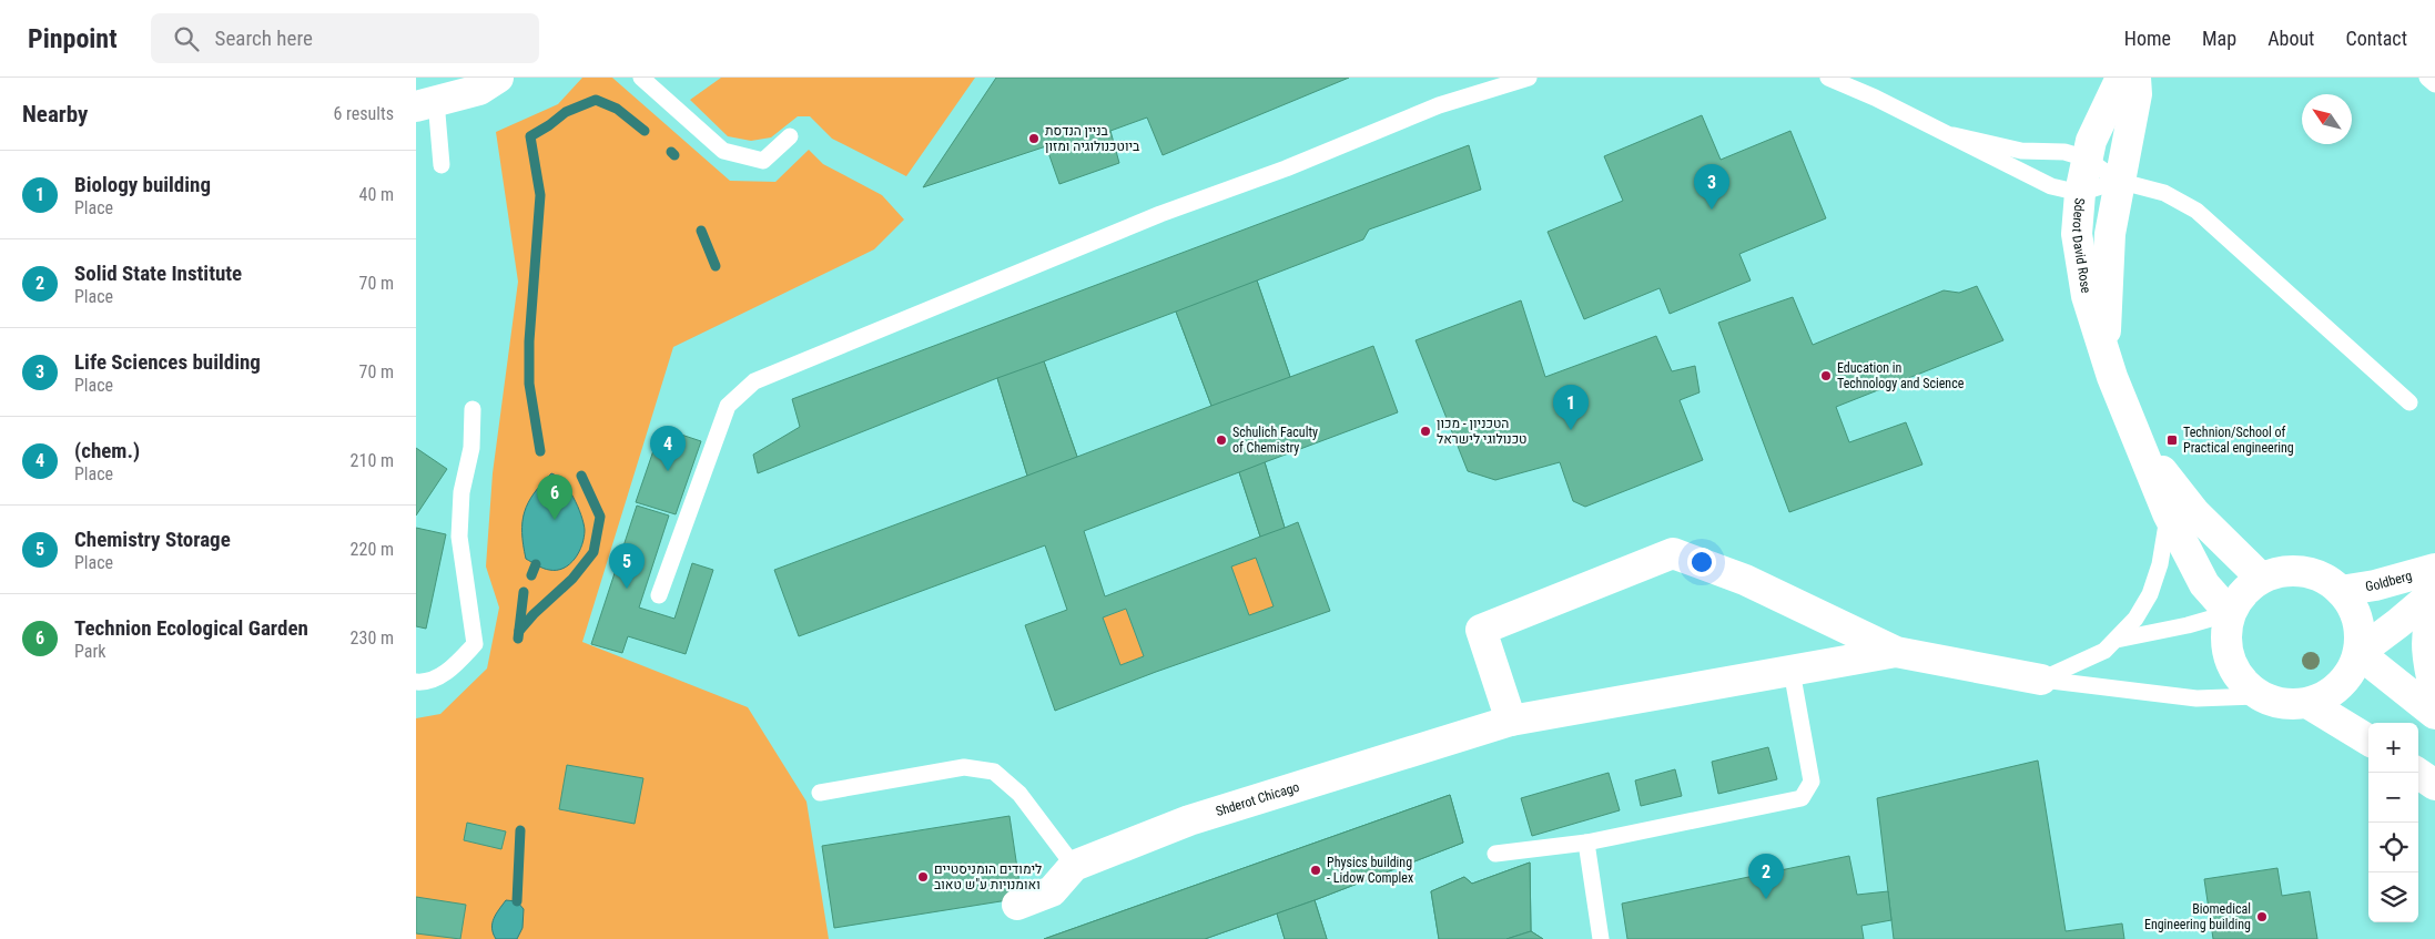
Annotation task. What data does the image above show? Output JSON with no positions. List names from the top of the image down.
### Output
{
  "streets": {
    "street": ["Sderot David Rose", "Goldberg", "Shderot Chicago"]
  },
  "crossings": [
    ["Sderot David Rose", "Goldberg"]
  ],
  "places": {
    "other": [
      "בניין הנדסת ביוטכנולוגיה ומזון",
      "Education in Technology and Science",
      "הטכניון - מכון טכנולוגי לישראל",
      "Schulich Faculty of Chemistry",
      "Physics building - Lidow Complex",
      "לימודים הומניסטיים ואומנויות ע\"ש טאוב",
      "Biomedical Engineering building"
    ],
    "transit": ["Technion/School of Practical engineering"]
  },
  "north": "top left",
  "page": {
    "header": "Pinpoint",
    "search": "Search here",
    "nav": [
      "Home",
      "Map",
      "About",
      "Contact"
    ],
    "heading": ["Nearby", "6 results"],
    "list": [
      {
        "mark": "1",
        "name": "Biology building",
        "note": "Place",
        "value": "40 m"
      },
      {
        "mark": "2",
        "name": "Solid State Institute",
        "note": "Place",
        "value": "70 m"
      },
      {
        "mark": "3",
        "name": "Life Sciences building",
        "note": "Place",
        "value": "70 m"
      },
      {
        "mark": "4",
        "name": "(chem.)",
        "note": "Place",
        "value": "210 m"
      },
      {
        "mark": "5",
        "name": "Chemistry Storage",
        "note": "Place",
        "value": "220 m"
      },
      {
        "mark": "6",
        "name": "Technion Ecological Garden",
        "note": "Park",
        "value": "230 m"
      }
    ],
    "pins": [
      "3",
      "1",
      "4",
      "6",
      "5",
      "2"
    ],
    "map_buttons": ["+", "−"]
  }
}
